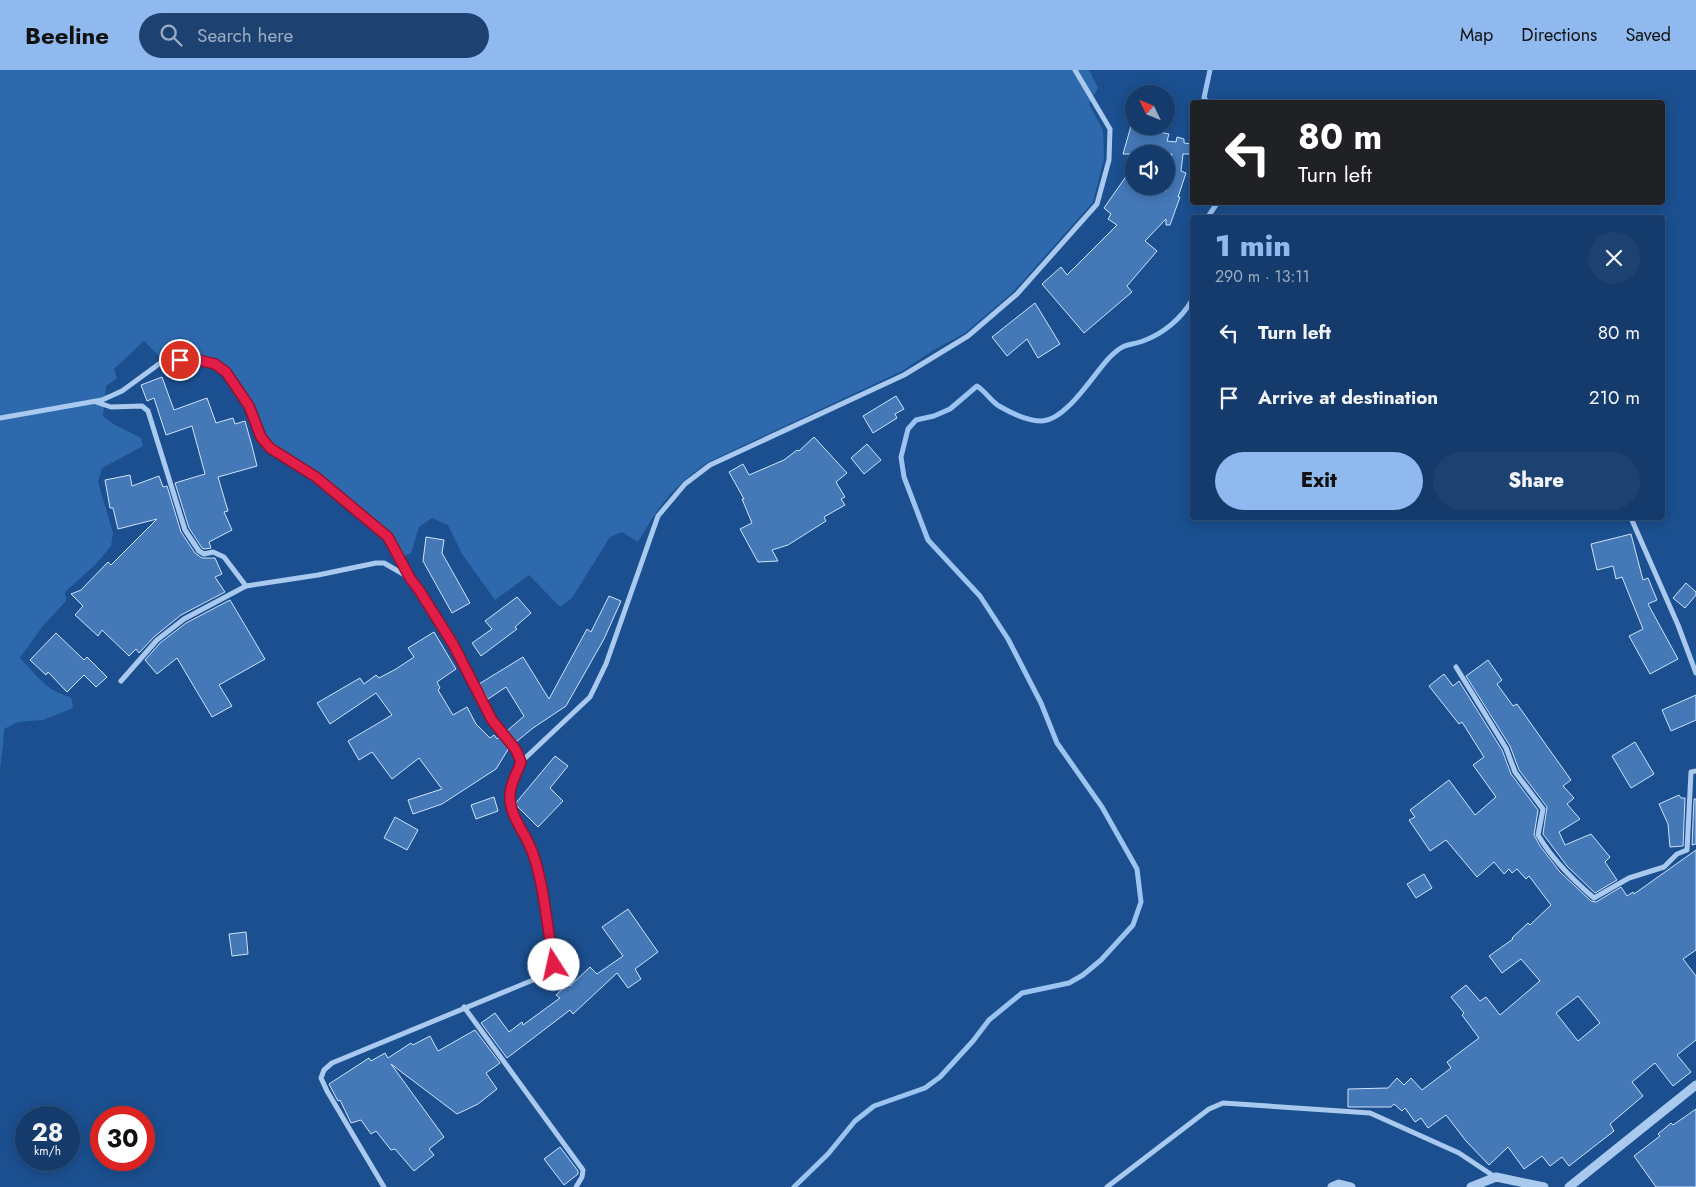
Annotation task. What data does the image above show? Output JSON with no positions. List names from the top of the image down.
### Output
{
  "north": "top left",
  "page": {
    "header": "Beeline",
    "search": "Search here",
    "nav": ["Map", "Directions", "Saved"],
    "turn": ["80 m", "Turn left"],
    "heading": ["1 min", "290 m · 13:11"],
    "list": [
      {
        "name": "Turn left",
        "value": "80 m"
      },
      {
        "name": "Arrive at destination",
        "value": "210 m"
      }
    ],
    "buttons": ["Exit", "Share"],
    "speed": "28 km/h",
    "limit": "30"
  }
}
